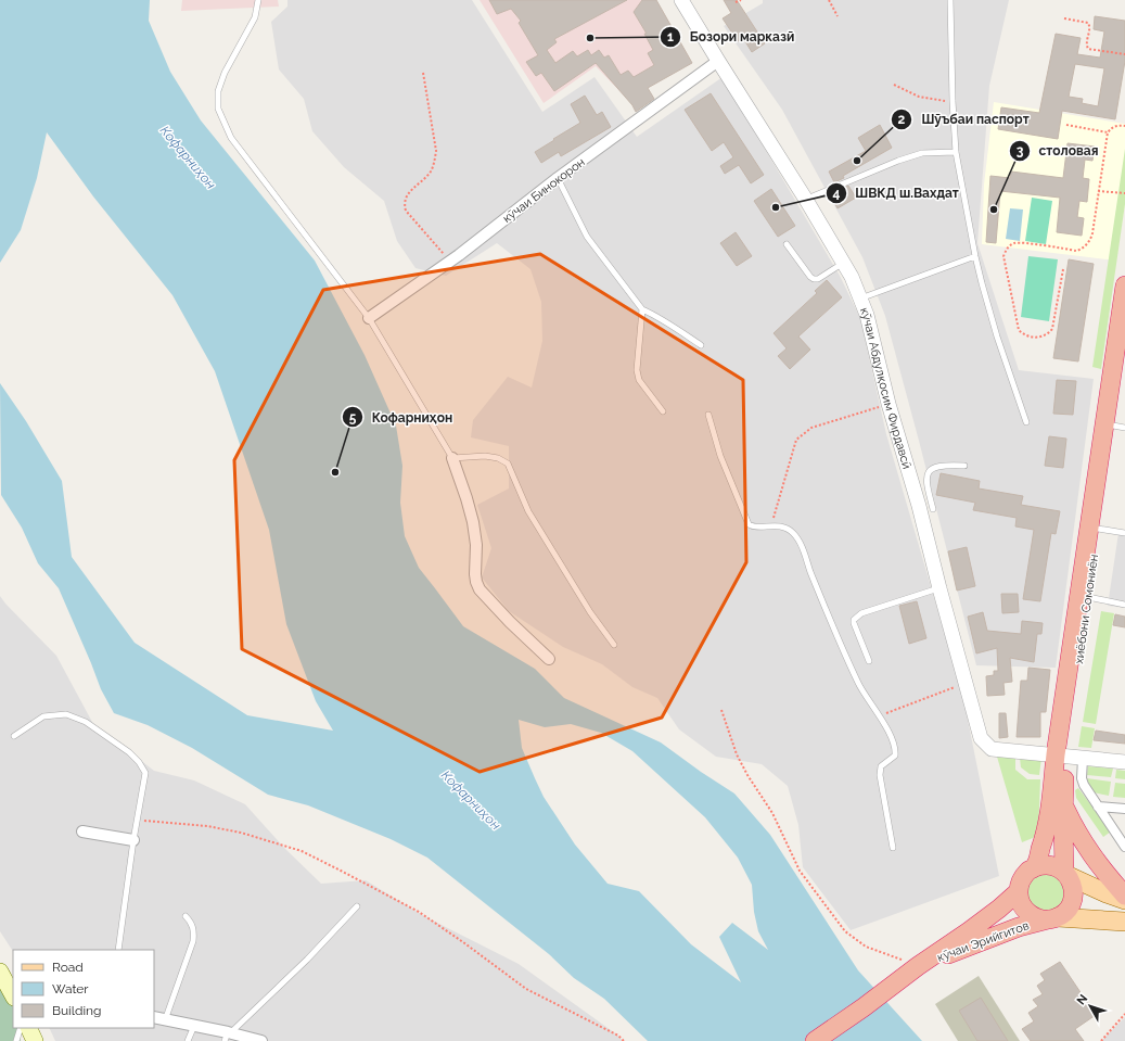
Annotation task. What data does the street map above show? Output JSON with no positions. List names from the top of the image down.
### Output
{
  "streets": {
    "highway": ["хиёбони Сомониён", "кӯчаи Эрийгитов"],
    "street": ["кӯчаи Бинокорон", "кӯчаи Абдулқосим Фирдавсӣ"]
  },
  "crossings": [
    ["кӯчаи Бинокорон", "кӯчаи Абдулқосим Фирдавсӣ"],
    ["кӯчаи Абдулқосим Фирдавсӣ", "хиёбони Сомониён"],
    ["хиёбони Сомониён", "кӯчаи Эрийгитов"]
  ],
  "water": ["Кофарниҳон"],
  "places": [
    "Бозори марказӣ",
    "Шӯъбаи паспорт",
    "ШВКД ш.Вахдат",
    "столовая",
    "Кофарниҳон"
  ],
  "legend": ["Road", "Water", "Building"],
  "north": "top left"
}
